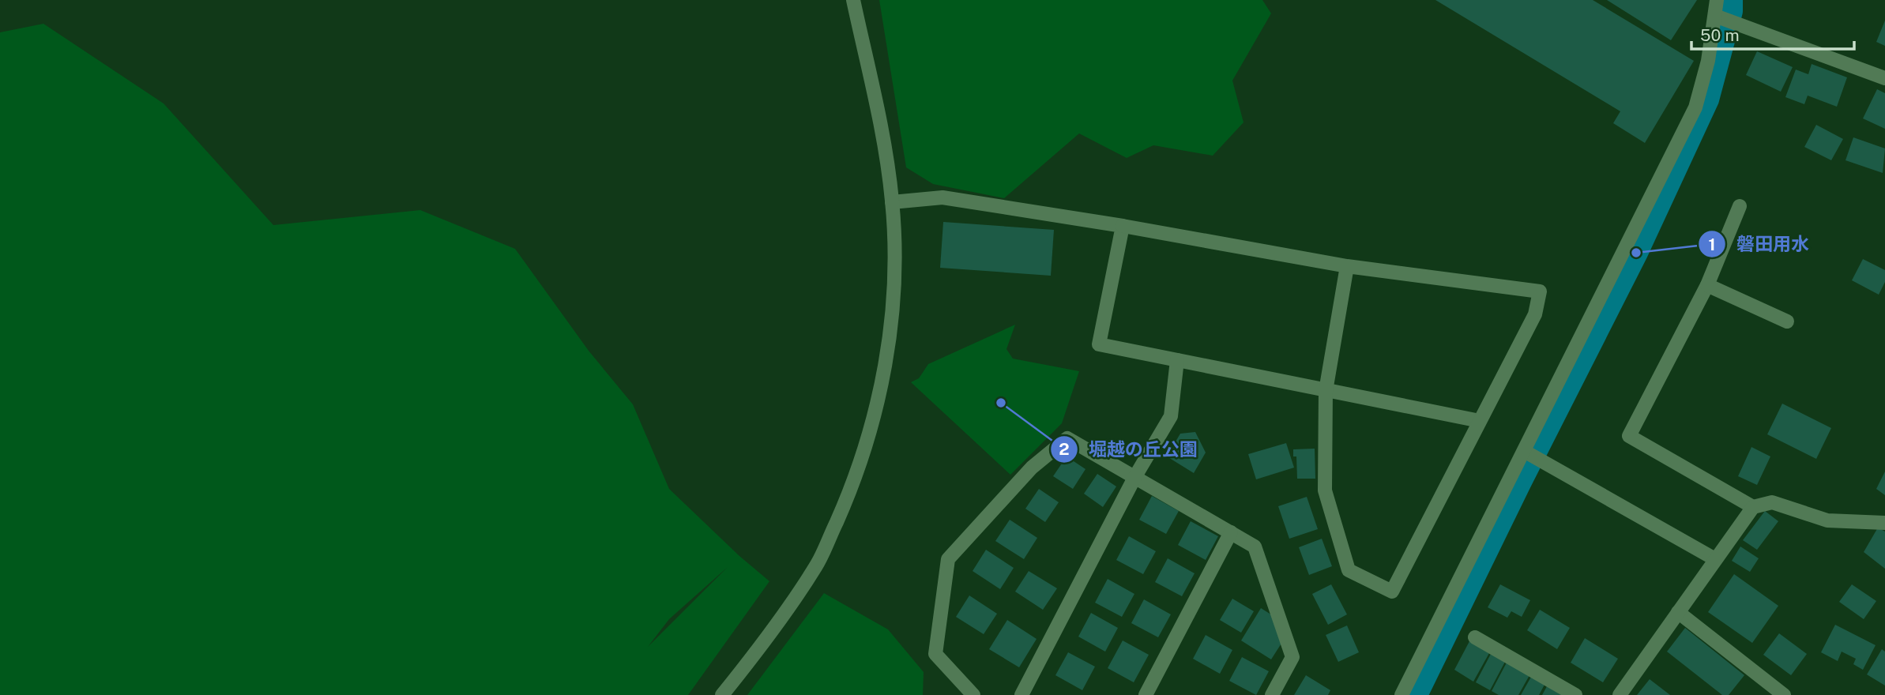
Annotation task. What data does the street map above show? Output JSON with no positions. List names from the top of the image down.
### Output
{
  "places": ["磐田用水", "堀越の丘公園"],
  "scale_bar": "50 m"
}
